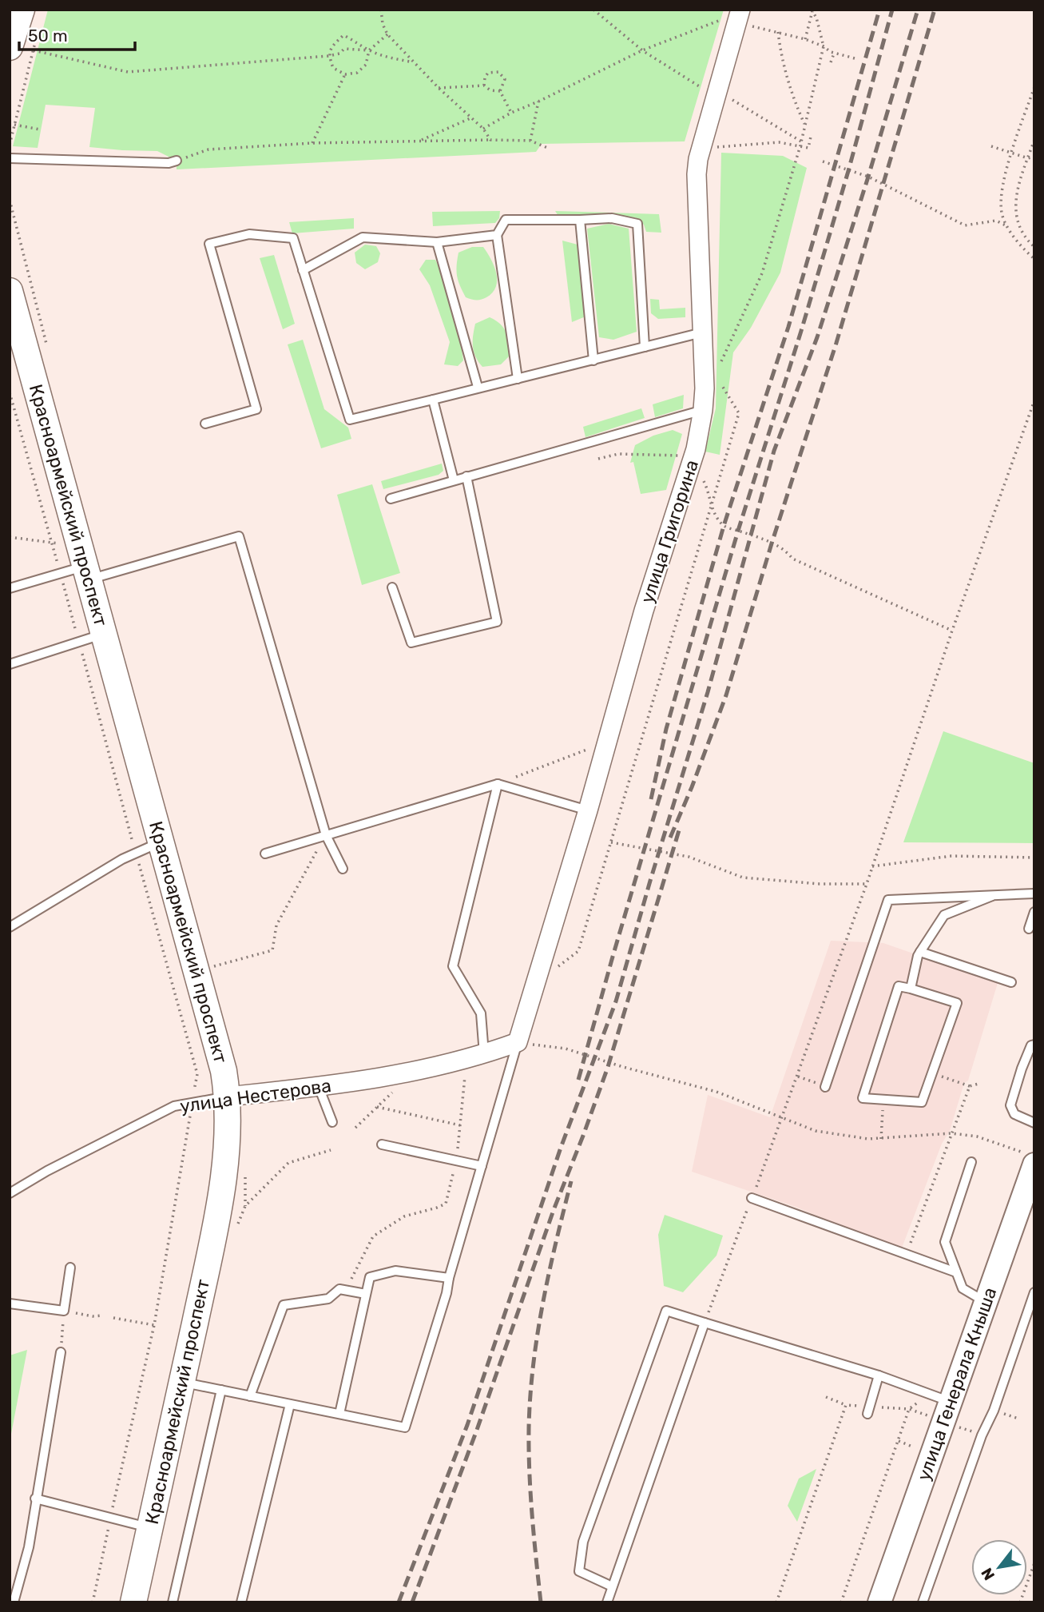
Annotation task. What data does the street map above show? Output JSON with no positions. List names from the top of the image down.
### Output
{
  "streets": {
    "main road": ["Красноармейский проспект"],
    "street": ["улица Григорина", "улица Нестерова", "улица Генерала Кныша"]
  },
  "crossings": [
    ["Красноармейский проспект", "улица Нестерова"],
    ["улица Григорина", "улица Нестерова"]
  ],
  "scale_bar": "50 m",
  "north": "bottom left"
}
